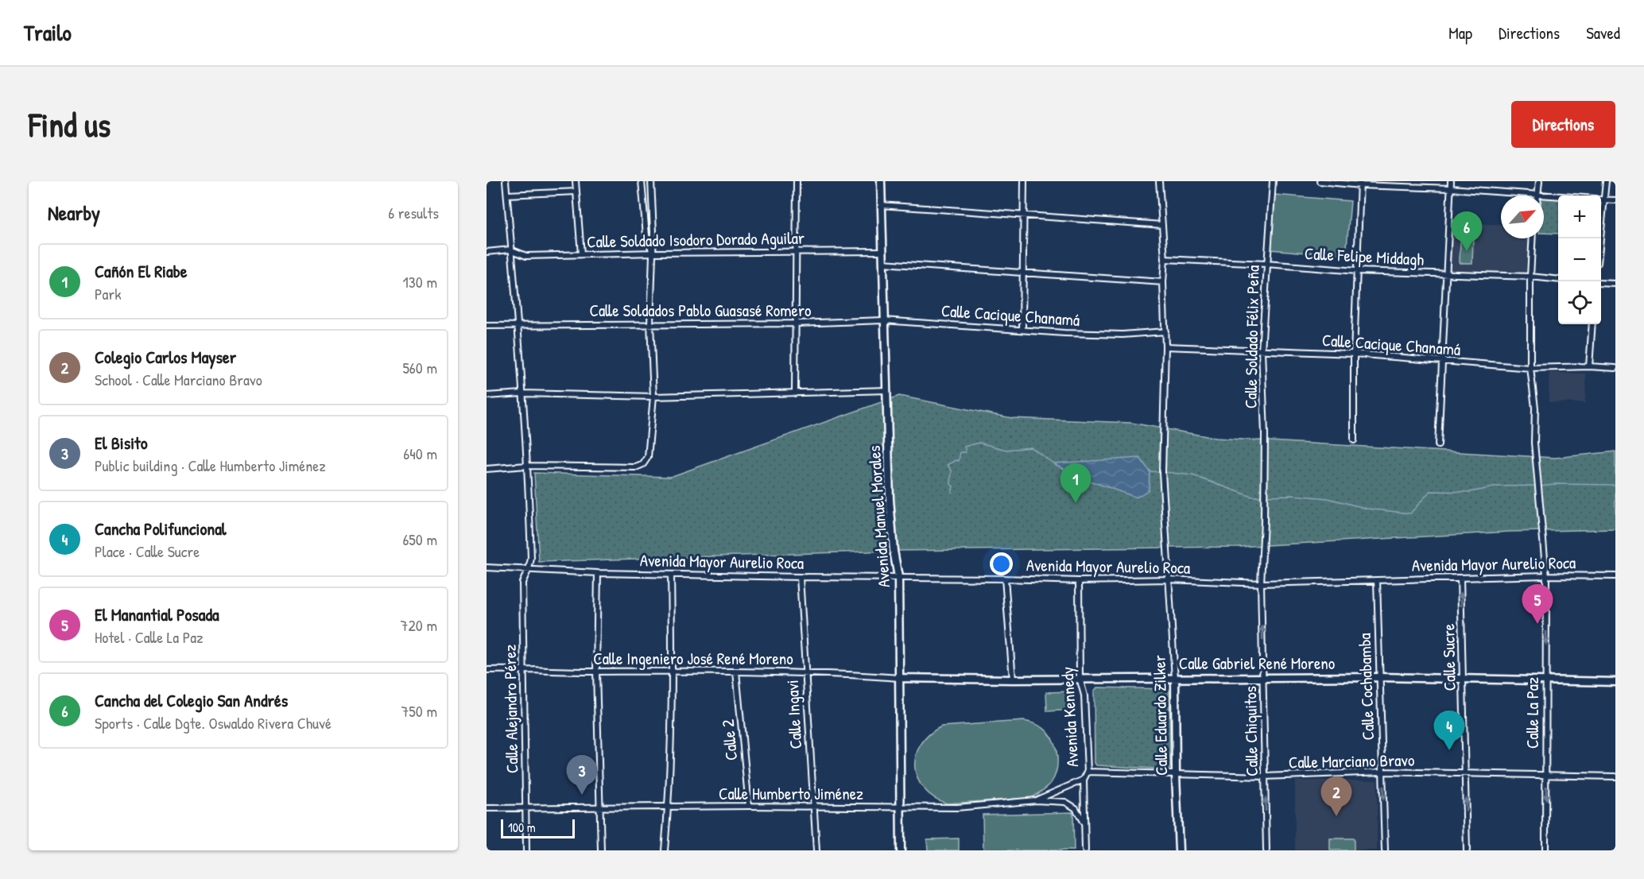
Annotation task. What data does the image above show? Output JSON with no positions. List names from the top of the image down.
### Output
{
  "streets": {
    "street": [
      "Calle Soldado Isodoro Dorado Aguilar",
      "Calle Felipe Middagh",
      "Calle Soldados Pablo Guasasé Romero",
      "Calle Cacique Chanamá",
      "Calle Soldado Félix Peña",
      "Avenida Manuel Morales",
      "Avenida Mayor Aurelio Roca",
      "Calle Sucre",
      "Calle Ingeniero José René Moreno",
      "Calle Gabriel René Moreno",
      "Calle Cochabamba",
      "Calle Alejandro Pérez",
      "Calle La Paz",
      "Calle Ingavi",
      "Calle Eduardo Zilker",
      "Avenida Kennedy",
      "Calle Chiquitos",
      "Calle 2",
      "Calle Marciano Bravo",
      "Calle Humberto Jiménez"
    ]
  },
  "crossings": [
    ["Calle Soldado Isodoro Dorado Aguilar", "Avenida Manuel Morales"],
    ["Calle Soldado Isodoro Dorado Aguilar", "Calle Alejandro Pérez"],
    ["Calle Felipe Middagh", "Calle Soldado Félix Peña"],
    ["Calle Felipe Middagh", "Calle La Paz"],
    ["Calle Felipe Middagh", "Calle Eduardo Zilker"],
    ["Calle Soldados Pablo Guasasé Romero", "Calle Cacique Chanamá"],
    ["Calle Soldados Pablo Guasasé Romero", "Avenida Manuel Morales"],
    ["Calle Soldados Pablo Guasasé Romero", "Calle Alejandro Pérez"],
    ["Calle Cacique Chanamá", "Calle Soldado Félix Peña"],
    ["Calle Cacique Chanamá", "Avenida Manuel Morales"],
    ["Calle Cacique Chanamá", "Calle La Paz"],
    ["Calle Cacique Chanamá", "Calle Eduardo Zilker"],
    ["Calle Soldado Félix Peña", "Calle Chiquitos"],
    ["Avenida Manuel Morales", "Avenida Mayor Aurelio Roca"],
    ["Avenida Manuel Morales", "Calle Ingeniero José René Moreno"],
    ["Avenida Manuel Morales", "Calle Gabriel René Moreno"],
    ["Avenida Manuel Morales", "Calle Humberto Jiménez"],
    ["Avenida Mayor Aurelio Roca", "Calle Sucre"],
    ["Avenida Mayor Aurelio Roca", "Calle Cochabamba"],
    ["Avenida Mayor Aurelio Roca", "Calle Alejandro Pérez"],
    ["Avenida Mayor Aurelio Roca", "Calle La Paz"],
    ["Avenida Mayor Aurelio Roca", "Calle Ingavi"],
    ["Avenida Mayor Aurelio Roca", "Calle Eduardo Zilker"],
    ["Avenida Mayor Aurelio Roca", "Avenida Kennedy"],
    ["Avenida Mayor Aurelio Roca", "Calle Chiquitos"],
    ["Calle Sucre", "Calle Gabriel René Moreno"],
    ["Calle Sucre", "Calle Marciano Bravo"],
    ["Calle Ingeniero José René Moreno", "Calle Gabriel René Moreno"],
    ["Calle Ingeniero José René Moreno", "Calle Alejandro Pérez"],
    ["Calle Ingeniero José René Moreno", "Calle Ingavi"],
    ["Calle Ingeniero José René Moreno", "Calle 2"],
    ["Calle Gabriel René Moreno", "Calle Cochabamba"],
    ["Calle Gabriel René Moreno", "Calle La Paz"],
    ["Calle Gabriel René Moreno", "Calle Eduardo Zilker"],
    ["Calle Gabriel René Moreno", "Avenida Kennedy"],
    ["Calle Gabriel René Moreno", "Calle Chiquitos"],
    ["Calle Cochabamba", "Calle Marciano Bravo"],
    ["Calle Alejandro Pérez", "Calle Humberto Jiménez"],
    ["Calle La Paz", "Calle Marciano Bravo"],
    ["Calle Ingavi", "Calle Humberto Jiménez"],
    ["Calle Eduardo Zilker", "Calle Marciano Bravo"],
    ["Avenida Kennedy", "Calle Marciano Bravo"],
    ["Avenida Kennedy", "Calle Humberto Jiménez"],
    ["Calle Chiquitos", "Calle Marciano Bravo"],
    ["Calle 2", "Calle Humberto Jiménez"]
  ],
  "one_way": ["Calle Sucre", "Calle Chiquitos"],
  "scale_bar": "100 m",
  "north": "top right",
  "page": {
    "header": "Trailo",
    "nav": ["Map", "Directions", "Saved"],
    "buttons": "Directions",
    "title": "Find us",
    "heading": ["Nearby", "6 results"],
    "map_buttons": ["+", "−"],
    "pins": [
      "6",
      "1",
      "5",
      "4",
      "3",
      "2"
    ],
    "list": [
      {
        "mark": "1",
        "name": "Cañón El Riabe",
        "note": "Park",
        "value": "130 m"
      },
      {
        "mark": "2",
        "name": "Colegio Carlos Mayser",
        "note": "School · Calle Marciano Bravo",
        "value": "560 m"
      },
      {
        "mark": "3",
        "name": "El Bisito",
        "note": "Public building · Calle Humberto Jiménez",
        "value": "640 m"
      },
      {
        "mark": "4",
        "name": "Cancha Polifuncional",
        "note": "Place · Calle Sucre",
        "value": "650 m"
      },
      {
        "mark": "5",
        "name": "El Manantial Posada",
        "note": "Hotel · Calle La Paz",
        "value": "720 m"
      },
      {
        "mark": "6",
        "name": "Cancha del Colegio San Andrés",
        "note": "Sports · Calle Dgte. Oswaldo Rivera Chuvé",
        "value": "750 m"
      }
    ],
    "scale": "100 m"
  }
}
